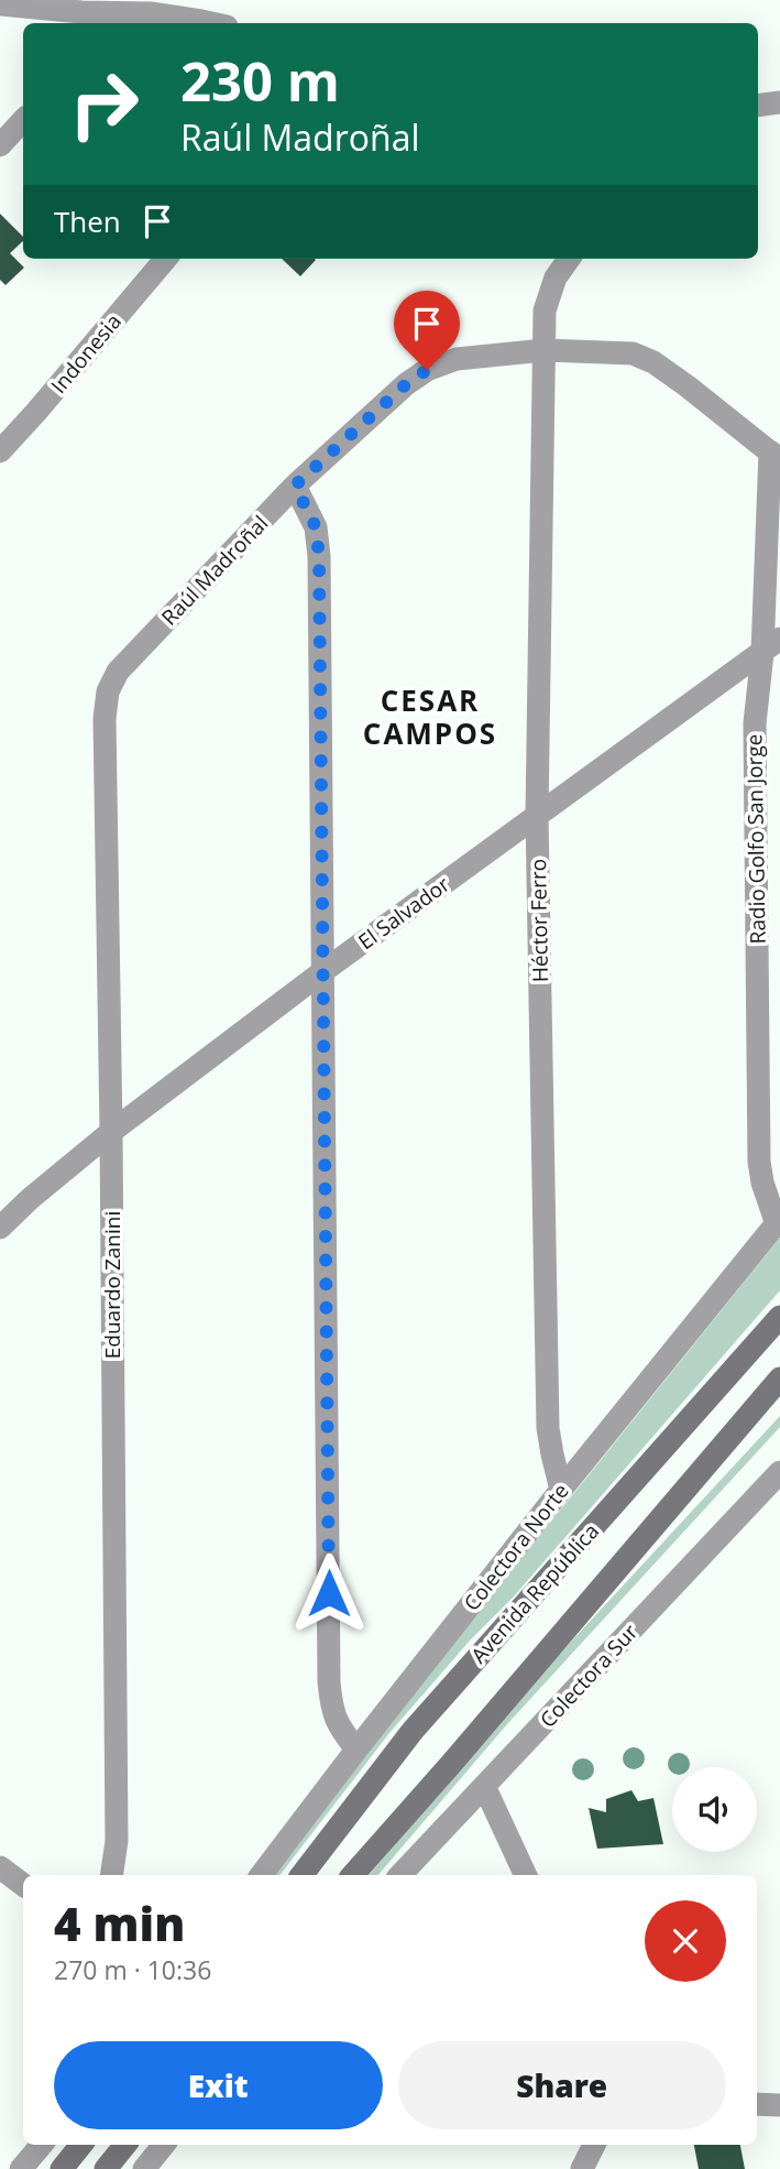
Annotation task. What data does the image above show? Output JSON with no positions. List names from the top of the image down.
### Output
{
  "streets": {
    "street": [
      "Indonesia",
      "Raúl Madroñal",
      "Radio Golfo San Jorge",
      "El Salvador",
      "Héctor Ferro",
      "Eduardo Zanini",
      "Colectora Norte",
      "Avenida República",
      "Colectora Sur"
    ]
  },
  "crossings": [
    ["Raúl Madroñal", "Radio Golfo San Jorge"],
    ["Raúl Madroñal", "Héctor Ferro"],
    ["Raúl Madroñal", "Eduardo Zanini"],
    ["Radio Golfo San Jorge", "El Salvador"],
    ["Radio Golfo San Jorge", "Colectora Norte"],
    ["El Salvador", "Héctor Ferro"],
    ["El Salvador", "Eduardo Zanini"],
    ["Héctor Ferro", "Colectora Norte"]
  ],
  "districts": ["CESAR CAMPOS"],
  "page": {
    "turn": ["230 m", "Raúl Madroñal"],
    "then": "Then",
    "heading": ["4 min", "270 m · 10:36"],
    "buttons": ["Exit", "Share"]
  }
}
